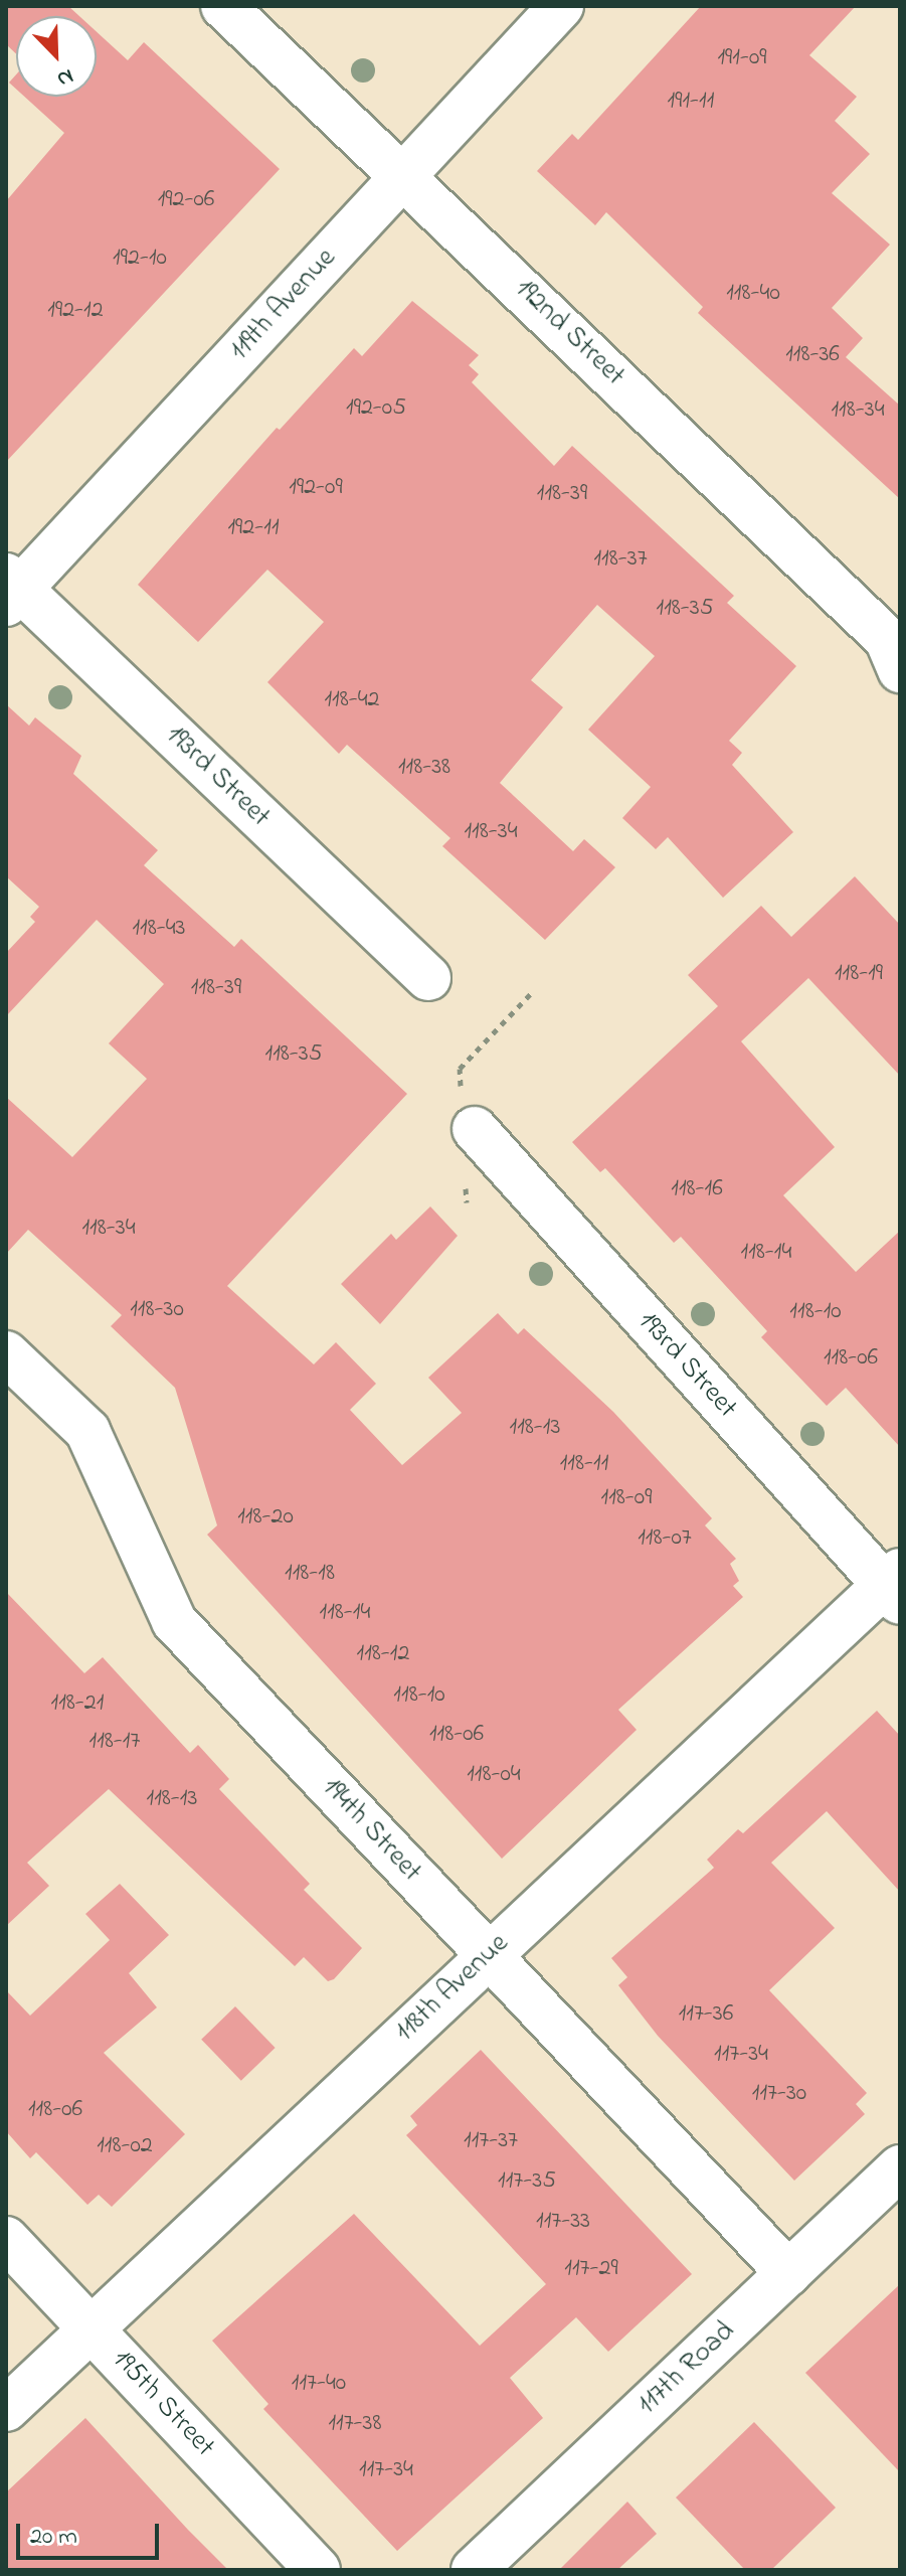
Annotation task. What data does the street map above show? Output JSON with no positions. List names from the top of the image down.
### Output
{
  "streets": {
    "street": [
      "119th Avenue",
      "192nd Street",
      "193rd Street",
      "194th Street",
      "118th Avenue",
      "117th Road",
      "195th Street"
    ]
  },
  "crossings": [
    ["119th Avenue", "192nd Street"],
    ["119th Avenue", "193rd Street"],
    ["193rd Street", "118th Avenue"],
    ["194th Street", "118th Avenue"],
    ["194th Street", "117th Road"],
    ["118th Avenue", "195th Street"]
  ],
  "house_numbers": [
    "191-09",
    "191-11",
    "192-06",
    "192-10",
    "118-40",
    "192-12",
    "118-36",
    "192-05",
    "118-34",
    "192-09",
    "118-39",
    "192-11",
    "118-37",
    "118-35",
    "118-42",
    "118-38",
    "118-34",
    "118-43",
    "118-19",
    "118-39",
    "118-35",
    "118-16",
    "118-34",
    "118-14",
    "118-30",
    "118-10",
    "118-06",
    "118-13",
    "118-11",
    "118-09",
    "118-20",
    "118-07",
    "118-18",
    "118-14",
    "118-12",
    "118-10",
    "118-21",
    "118-06",
    "118-17",
    "118-04",
    "118-13",
    "117-36",
    "117-34",
    "117-30",
    "118-06",
    "117-37",
    "118-02",
    "117-35",
    "117-33",
    "117-29",
    "117-40",
    "117-38",
    "117-34"
  ],
  "scale_bar": "20 m",
  "north": "bottom right"
}
